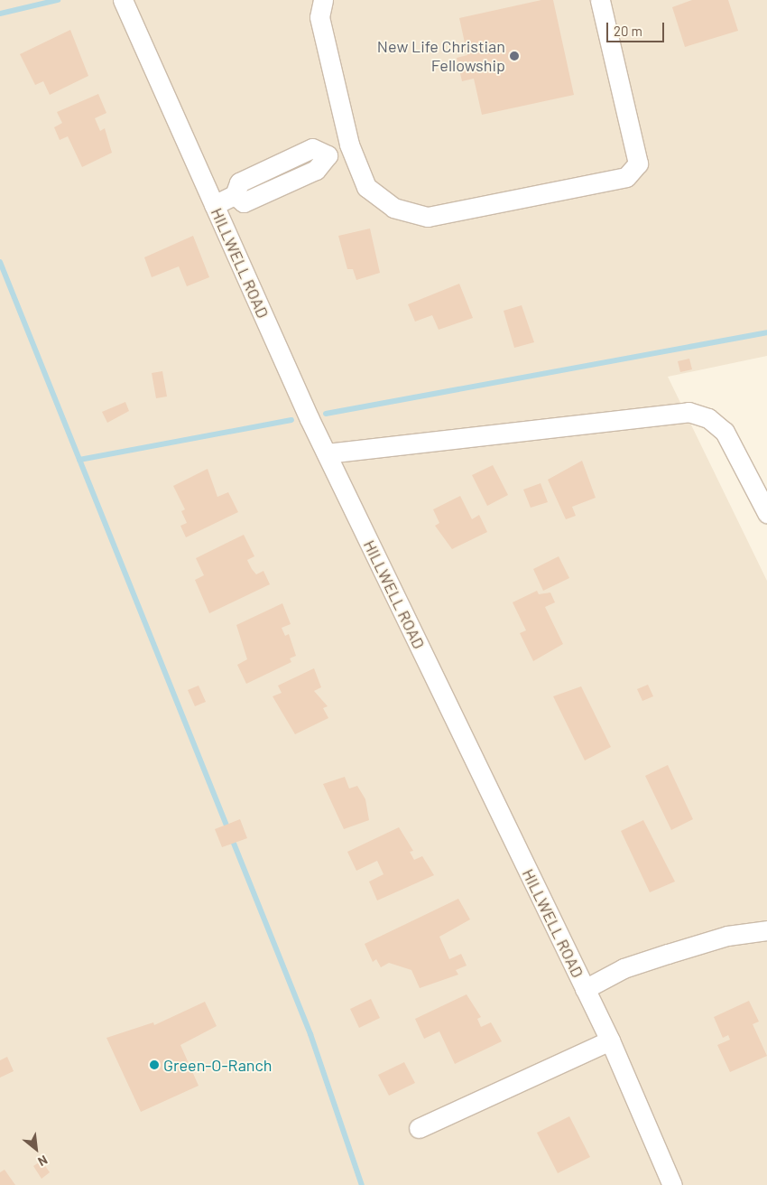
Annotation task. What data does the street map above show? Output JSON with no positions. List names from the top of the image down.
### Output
{
  "streets": {
    "street": ["HILLWELL ROAD"]
  },
  "places": ["New Life Christian Fellowship", "Green-O-Ranch"],
  "scale_bar": "20 m",
  "north": "bottom right"
}
